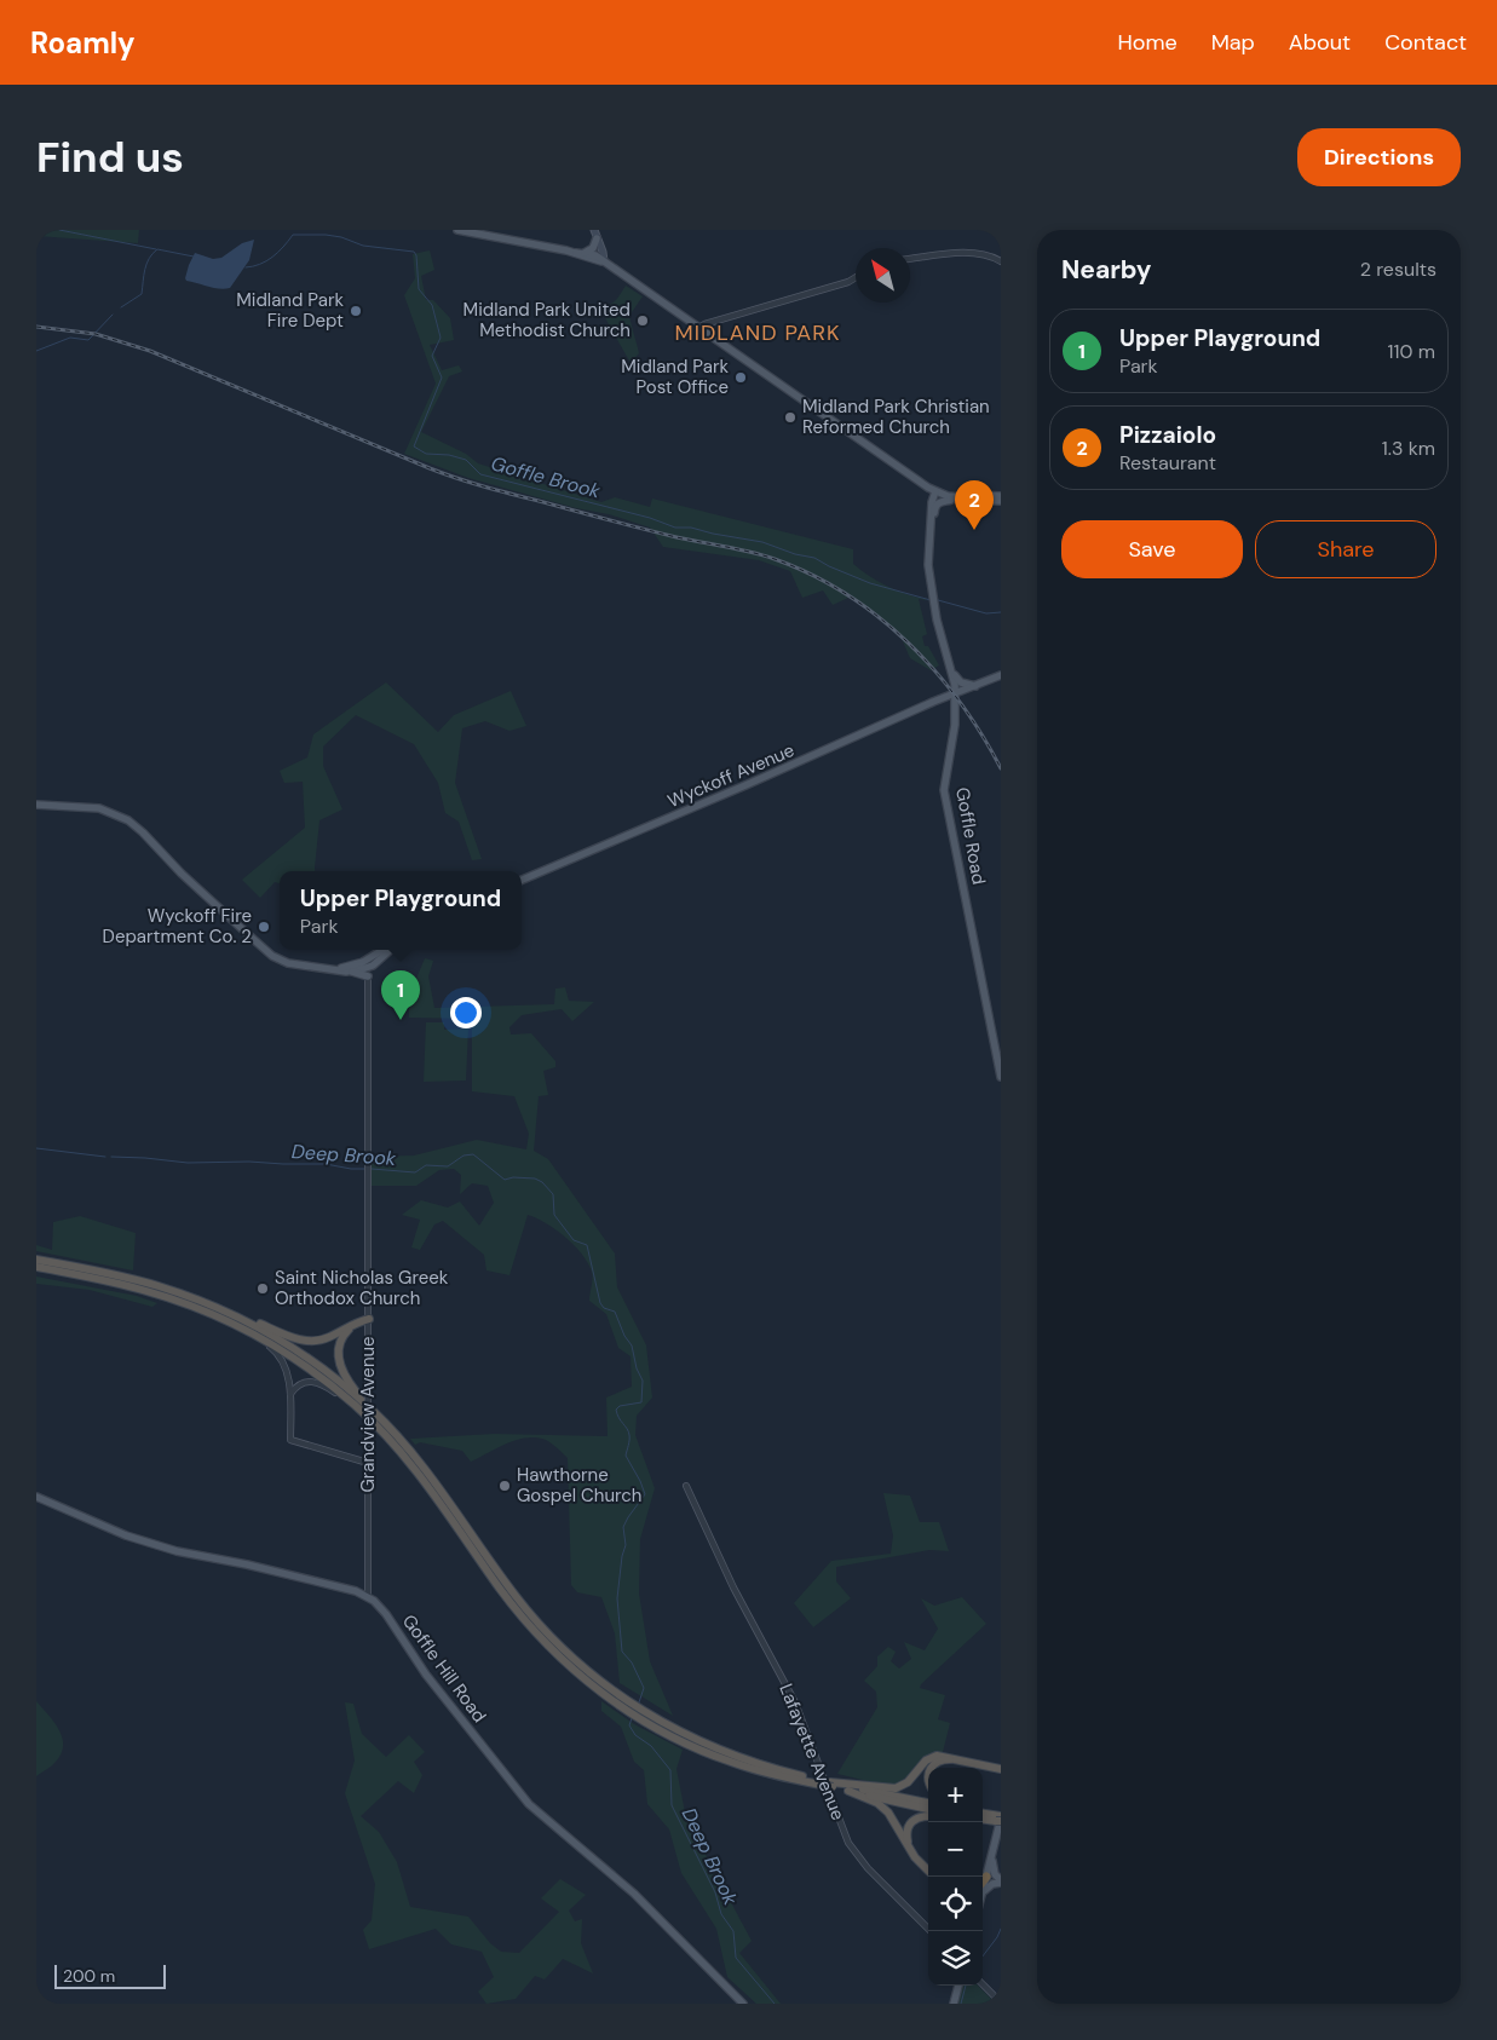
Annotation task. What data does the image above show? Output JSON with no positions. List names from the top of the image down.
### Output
{
  "streets": {
    "main road": ["Wyckoff Avenue", "Goffle Road", "Goffle Hill Road"],
    "street": ["Grandview Avenue", "Lafayette Avenue"]
  },
  "crossings": [
    ["Wyckoff Avenue", "Goffle Road"],
    ["Grandview Avenue", "Goffle Hill Road"]
  ],
  "districts": ["MIDLAND PARK"],
  "water": ["Goffle Brook", "Deep Brook"],
  "places": [
    "Midland Park Fire Dept",
    "Midland Park United Methodist Church",
    "Midland Park Post Office",
    "Midland Park Christian Reformed Church",
    "Wyckoff Fire Department Co. 2",
    "Saint Nicholas Greek Orthodox Church",
    "Hawthorne Gospel Church"
  ],
  "scale_bar": "200 m",
  "north": "top left",
  "page": {
    "header": "Roamly",
    "nav": [
      "Home",
      "Map",
      "About",
      "Contact"
    ],
    "buttons": [
      "Directions",
      ["Save", "Share"]
    ],
    "title": "Find us",
    "heading": ["Nearby", "2 results"],
    "list": [
      {
        "mark": "1",
        "name": "Upper Playground",
        "note": "Park",
        "value": "110 m"
      },
      {
        "mark": "2",
        "name": "Pizzaiolo",
        "note": "Restaurant",
        "value": "1.3 km"
      }
    ],
    "pins": ["2", "1"],
    "popup": ["Upper Playground", "Park"],
    "map_buttons": ["+", "−"],
    "scale": "200 m"
  }
}
